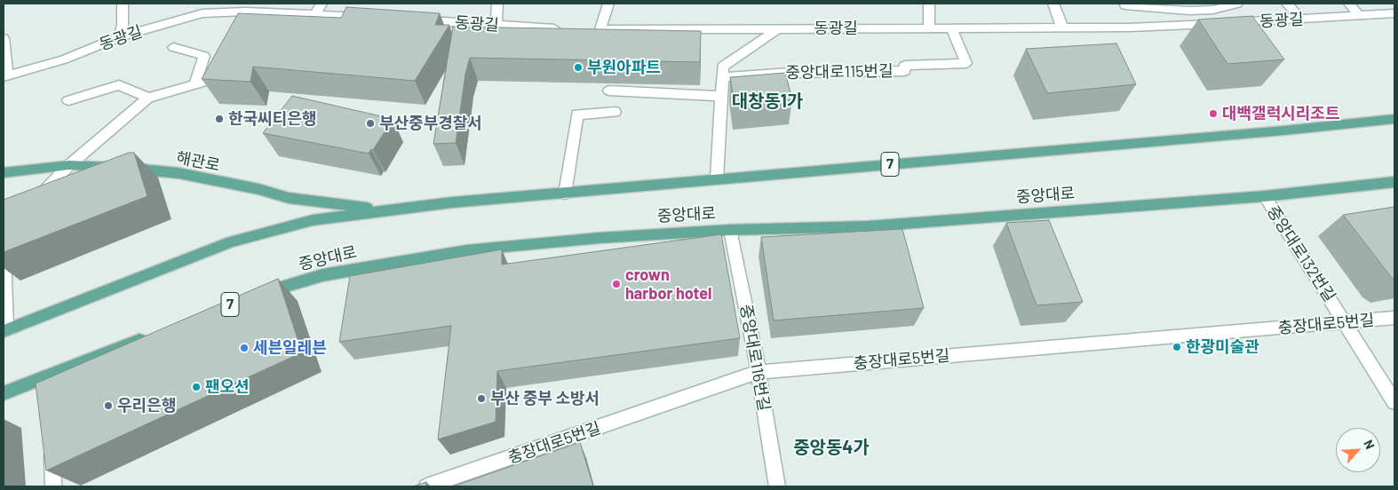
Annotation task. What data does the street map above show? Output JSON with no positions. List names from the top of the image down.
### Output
{
  "streets": {
    "main road": ["해관로", "7", "중앙대로"],
    "street": [
      "동광길",
      "중앙대로115번길",
      "중앙대로132번길",
      "충장대로5번길",
      "중앙대로116번길"
    ]
  },
  "crossings": [
    ["동광길", "중앙대로115번길"],
    ["해관로", "중앙대로"],
    ["중앙대로", "중앙대로132번길"],
    ["중앙대로", "중앙대로116번길"],
    ["중앙대로132번길", "충장대로5번길"],
    ["충장대로5번길", "중앙대로116번길"]
  ],
  "districts": ["대창동1가", "중앙동4가"],
  "places": [
    "부원아파트",
    "대백갤럭시리조트",
    "한국씨티은행",
    "부산중부경찰서",
    "crown harbor hotel",
    "한광미술관",
    "세븐일레븐",
    "팬오션",
    "부산 중부 소방서",
    "우리은행"
  ],
  "north": "top right"
}
